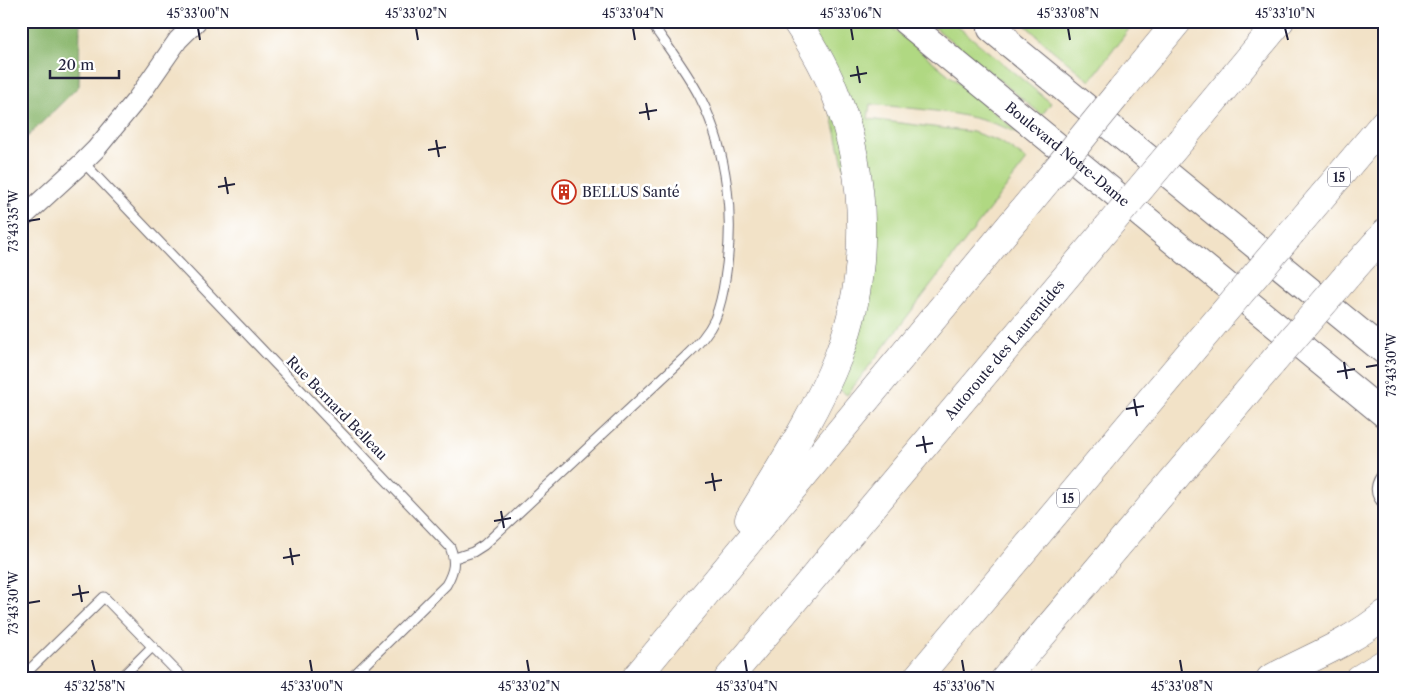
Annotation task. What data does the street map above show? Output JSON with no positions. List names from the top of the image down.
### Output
{
  "streets": {
    "highway": ["15", "Autoroute des Laurentides"],
    "street": ["Boulevard Notre-Dame"],
    "lane": ["Rue Bernard Belleau"]
  },
  "places": {
    "building": ["BELLUS Santé"]
  },
  "scale_bar": "20 m",
  "coordinates": [
    "45°33'00\"N",
    "45°33'02\"N",
    "45°33'04\"N",
    "45°33'06\"N",
    "45°33'08\"N",
    "45°33'10\"N",
    "73°43'35\"W",
    "73°43'30\"W",
    "45°32'58\"N"
  ]
}
